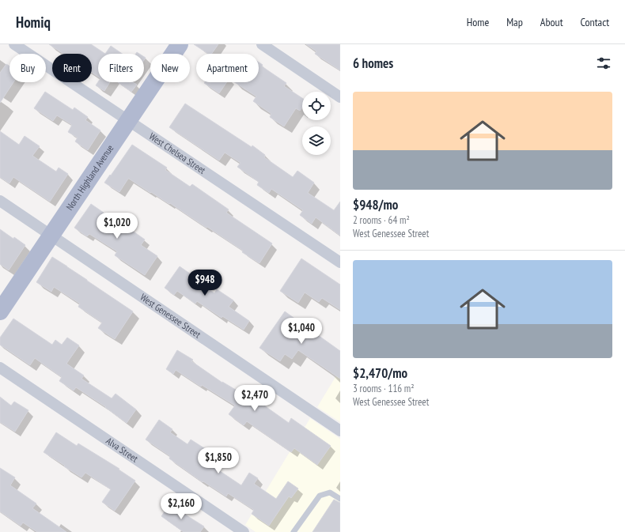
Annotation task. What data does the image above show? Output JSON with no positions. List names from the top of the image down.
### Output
{
  "streets": {
    "main road": ["North Highland Avenue"],
    "street": ["West Chelsea Street", "West Genessee Street", "Alva Street"]
  },
  "crossings": [
    ["West Chelsea Street", "North Highland Avenue"],
    ["North Highland Avenue", "West Genessee Street"]
  ],
  "page": {
    "header": "Homiq",
    "nav": [
      "Home",
      "Map",
      "About",
      "Contact"
    ],
    "heading": "6 homes",
    "chip": [
      "Buy",
      "Rent",
      "Filters",
      "New",
      "Apartment"
    ],
    "list": [
      {
        "name": "$948/mo",
        "note": "2 rooms · 64 m² · West Genessee Street"
      },
      {
        "name": "$2,470/mo",
        "note": "3 rooms · 116 m² · West Genessee Street"
      }
    ],
    "price": [
      "$1,020",
      "$948",
      "$1,040",
      "$2,470",
      "$1,850",
      "$2,160"
    ]
  }
}
